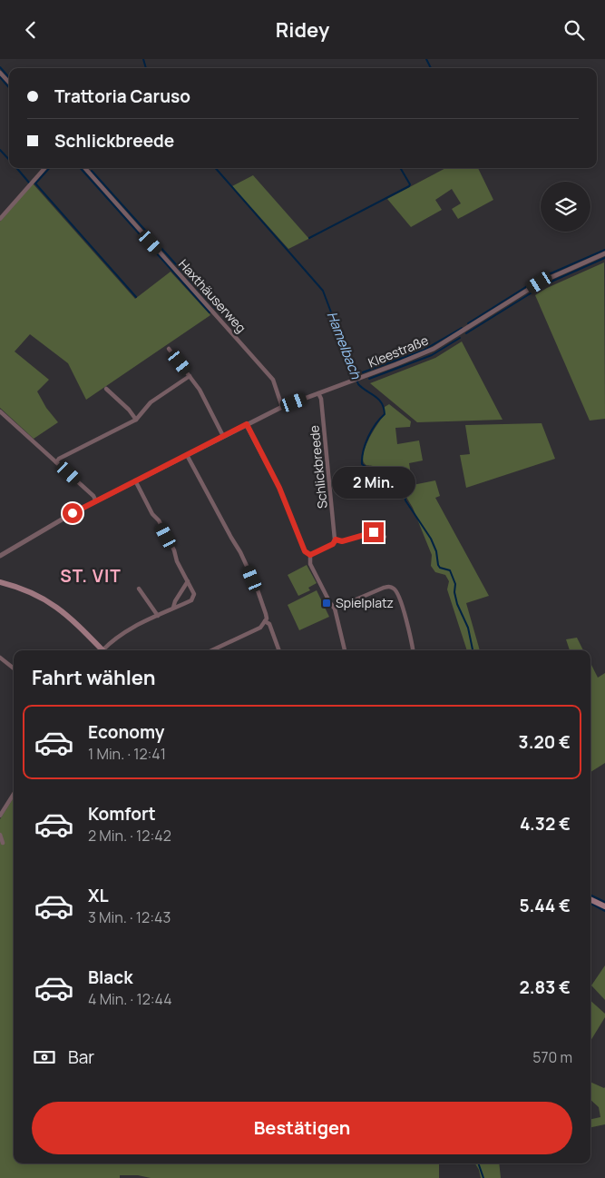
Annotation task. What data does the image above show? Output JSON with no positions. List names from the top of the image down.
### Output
{
  "streets": {
    "street": ["Haxthäuserweg", "Kleestraße", "Schlickbreede"]
  },
  "crossings": [
    ["Haxthäuserweg", "Kleestraße"],
    ["Kleestraße", "Schlickbreede"]
  ],
  "districts": ["ST. VIT"],
  "water": ["Hamelbach"],
  "places": {
    "transit": ["Spielplatz"]
  },
  "page": {
    "header": "Ridey",
    "banner": ["Trattoria Caruso", "Schlickbreede"],
    "bubble": "2 Min.",
    "heading": "Fahrt wählen",
    "list": [
      {
        "name": "Economy",
        "note": "1 Min. · 12:41",
        "value": "3.20 €"
      },
      {
        "name": "Komfort",
        "note": "2 Min. · 12:42",
        "value": "4.32 €"
      },
      {
        "name": "XL",
        "note": "3 Min. · 12:43",
        "value": "5.44 €"
      },
      {
        "name": "Black",
        "note": "4 Min. · 12:44",
        "value": "2.83 €"
      }
    ],
    "pay": ["Bar", "570 m"],
    "buttons": "Bestätigen"
  }
}
